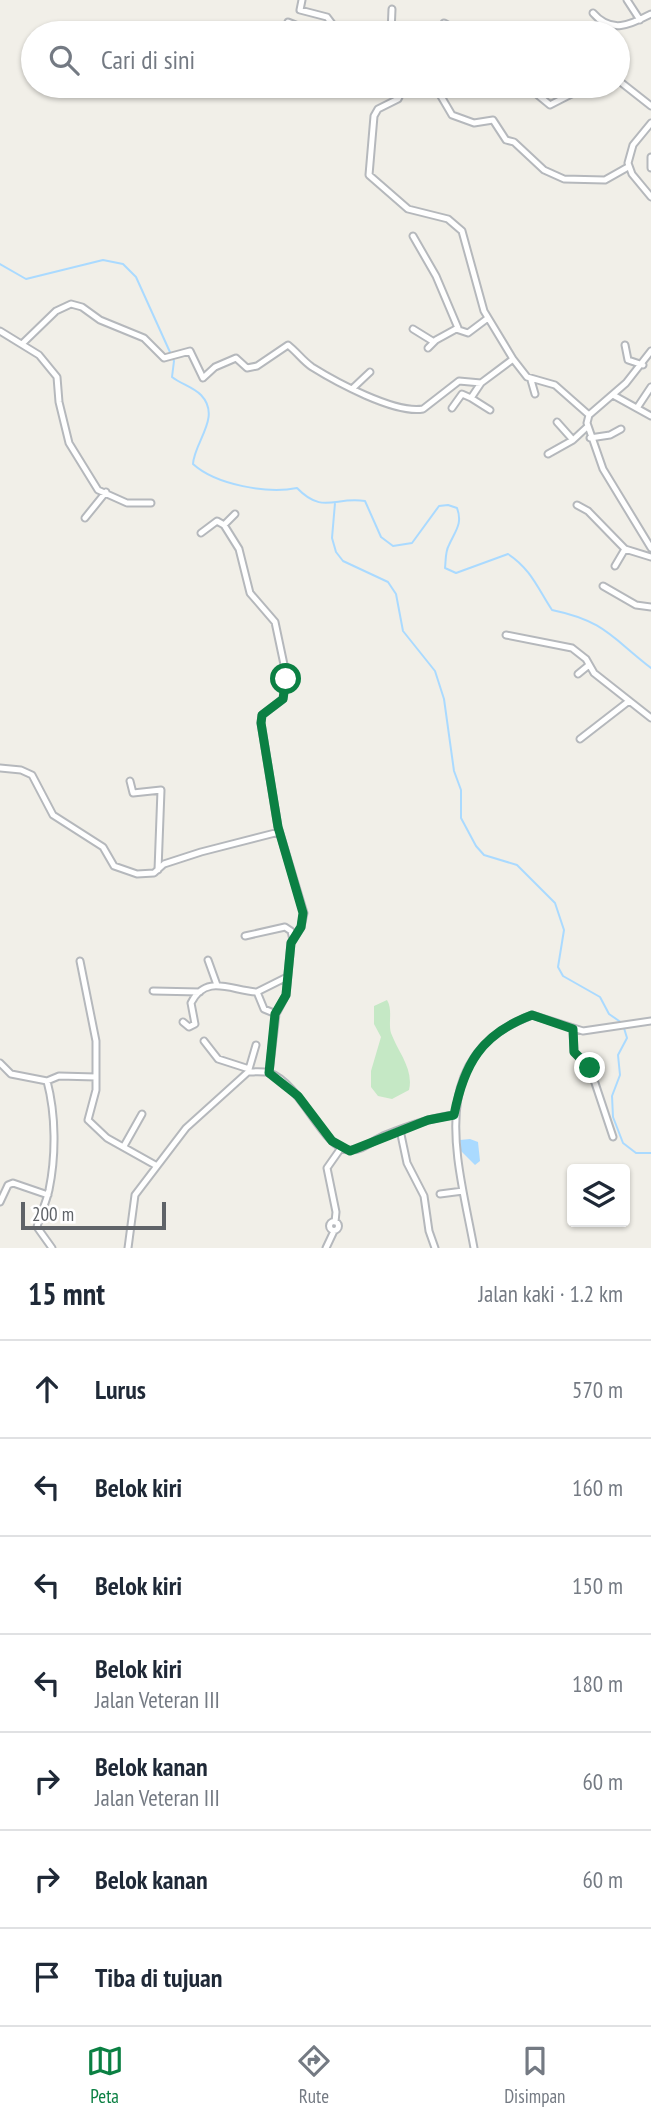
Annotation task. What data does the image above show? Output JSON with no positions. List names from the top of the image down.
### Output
{
  "scale_bar": "200 m",
  "page": {
    "search": "Cari di sini",
    "scale": "200 m",
    "heading": ["15 mnt", "Jalan kaki · 1.2 km"],
    "list": [
      ["Lurus", "570 m"],
      ["Belok kiri", "160 m"],
      ["Belok kiri", "150 m"],
      ["Belok kiri", "Jalan Veteran III", "180 m"],
      ["Belok kanan", "Jalan Veteran III", "60 m"],
      ["Belok kanan", "60 m"],
      "Tiba di tujuan"
    ],
    "nav": ["Peta", "Rute", "Disimpan"]
  }
}
